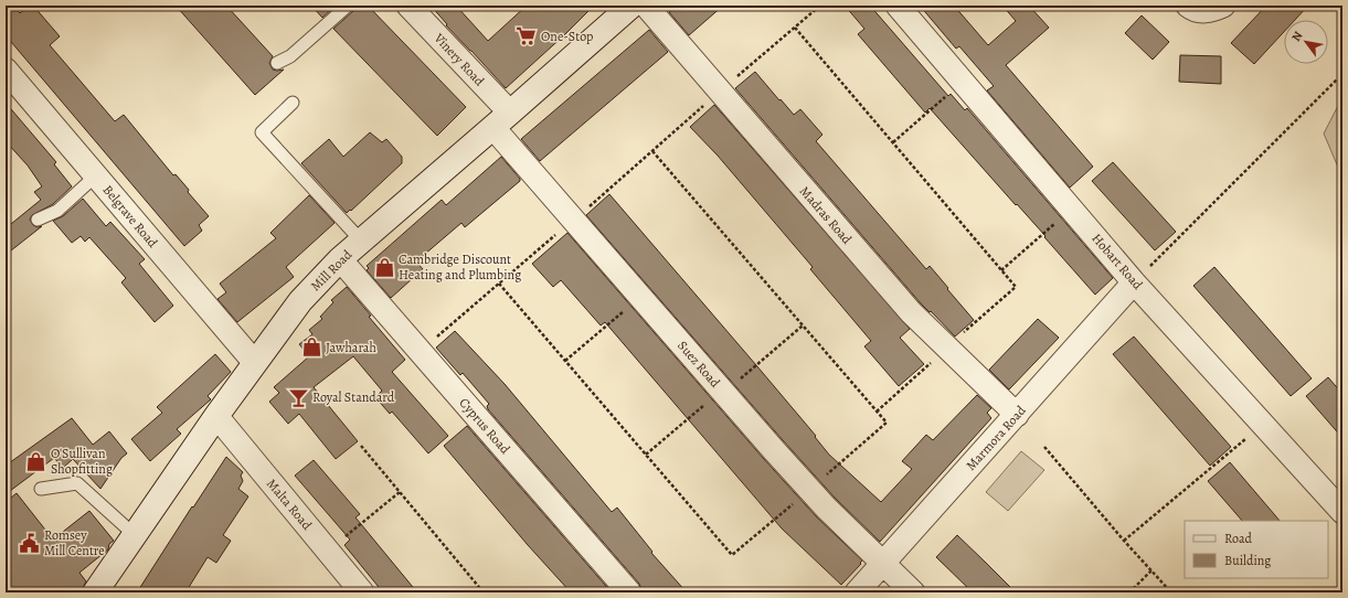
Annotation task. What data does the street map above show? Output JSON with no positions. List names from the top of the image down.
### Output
{
  "streets": {
    "street": [
      "Vinery Road",
      "Madras Road",
      "Belgrave Road",
      "Hobart Road",
      "Mill Road",
      "Suez Road",
      "Cyprus Road",
      "Marmora Road",
      "Malta Road"
    ]
  },
  "crossings": [
    ["Vinery Road", "Mill Road"],
    ["Vinery Road", "Suez Road"],
    ["Madras Road", "Marmora Road"],
    ["Belgrave Road", "Mill Road"],
    ["Hobart Road", "Marmora Road"],
    ["Mill Road", "Suez Road"],
    ["Mill Road", "Cyprus Road"],
    ["Mill Road", "Malta Road"],
    ["Suez Road", "Marmora Road"]
  ],
  "places": {
    "supermarket": ["One-Stop"],
    "shop": ["Cambridge Discount Heating and Plumbing", "Jawharah", "O'Sullivan Shopfitting"],
    "bar": ["Royal Standard"],
    "public building": ["Romsey Mill Centre"]
  },
  "legend": ["Road", "Building"],
  "north": "top left"
}
